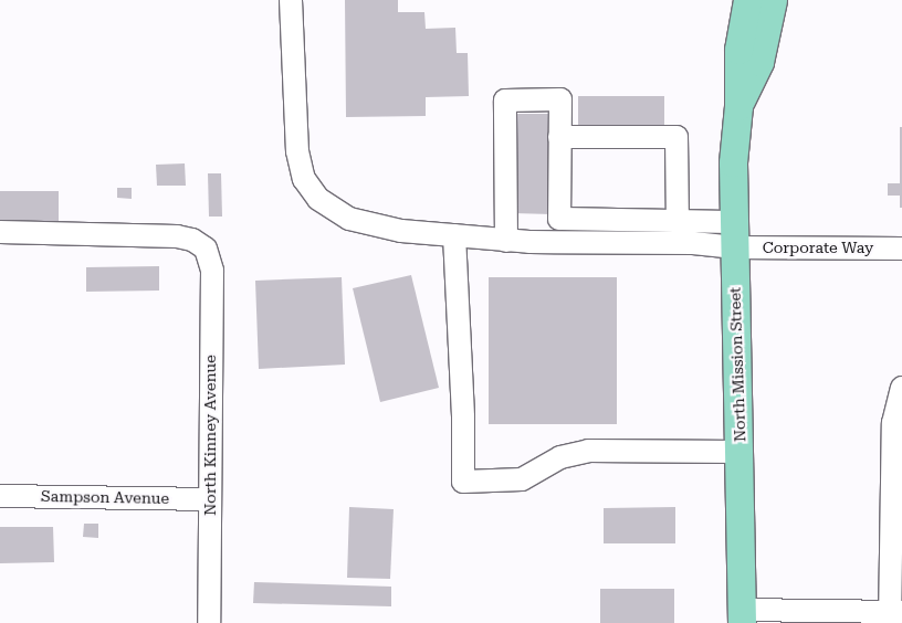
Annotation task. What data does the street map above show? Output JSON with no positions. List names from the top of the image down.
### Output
{
  "streets": {
    "main road": ["North Mission Street"],
    "street": ["Corporate Way", "North Kinney Avenue", "Sampson Avenue"]
  },
  "crossings": [
    ["Corporate Way", "North Mission Street"],
    ["North Kinney Avenue", "Sampson Avenue"]
  ]
}
